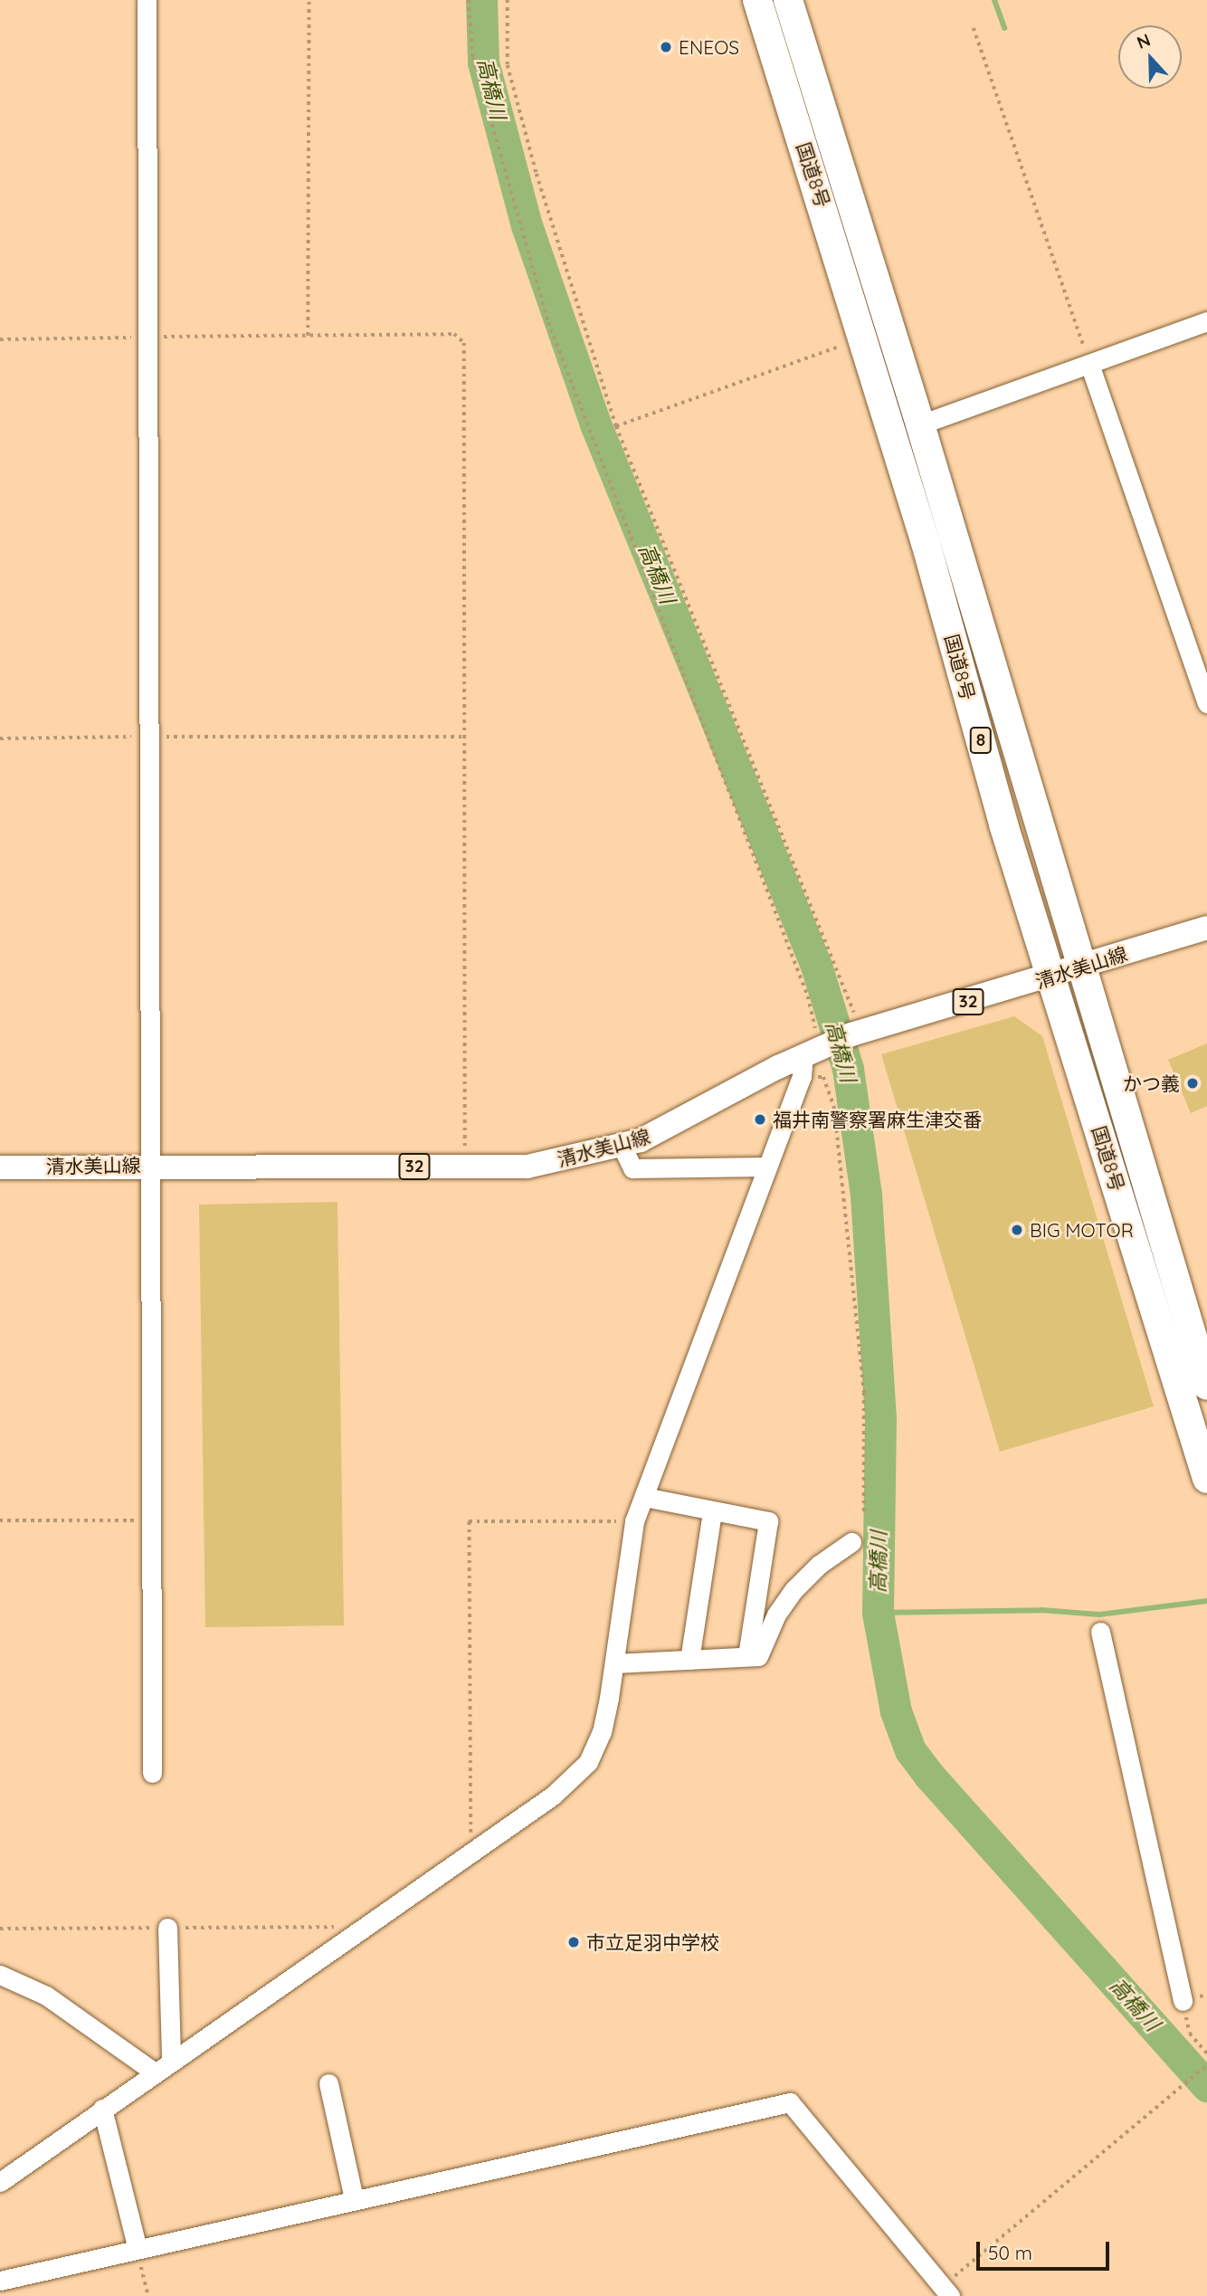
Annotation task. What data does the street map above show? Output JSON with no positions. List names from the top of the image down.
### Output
{
  "streets": {
    "highway": ["国道8号", "8"],
    "main road": ["清水美山線", "32"]
  },
  "crossings": [
    ["国道8号", "清水美山線"]
  ],
  "water": ["高橋川"],
  "places": [
    "ENEOS",
    "かつ義",
    "福井南警察署麻生津交番",
    "BIG MOTOR",
    "市立足羽中学校"
  ],
  "scale_bar": "50 m",
  "north": "top"
}
